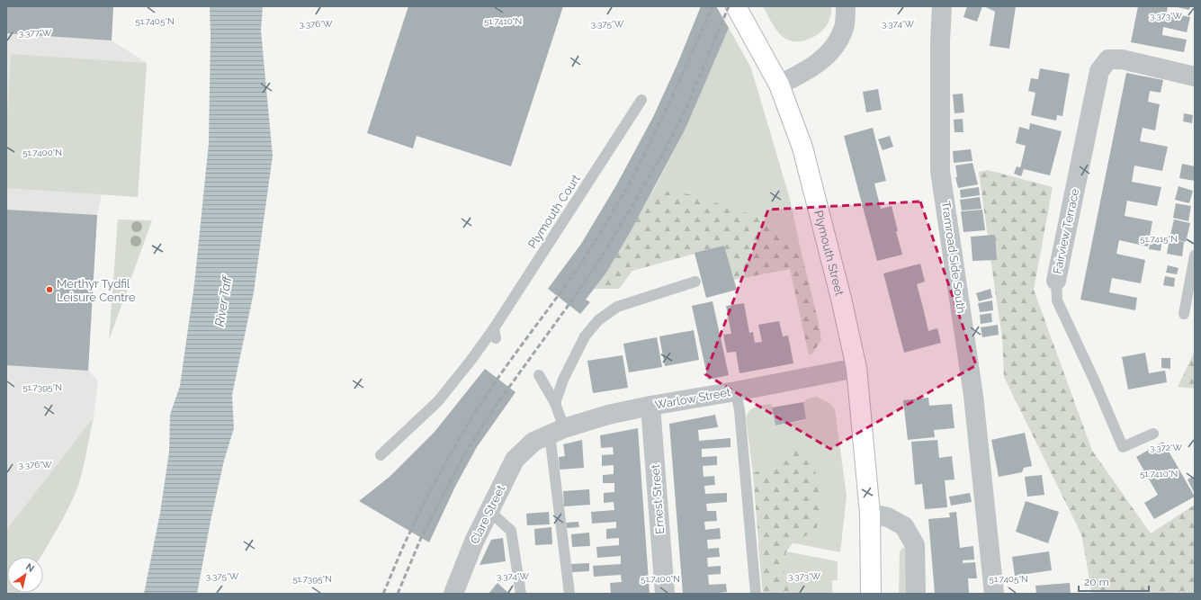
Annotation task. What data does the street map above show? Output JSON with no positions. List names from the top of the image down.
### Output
{
  "streets": {
    "main road": ["Plymouth Street"],
    "street": [
      "Fairview Terrace",
      "Tramroad Side South",
      "Warlow Street",
      "Ernest Street",
      "Clare Street"
    ],
    "lane": ["Plymouth Court"]
  },
  "crossings": [
    ["Plymouth Street", "Warlow Street"],
    ["Warlow Street", "Ernest Street"],
    ["Warlow Street", "Clare Street"]
  ],
  "water": ["River Taff"],
  "places": ["Merthyr Tydfil Leisure Centre"],
  "scale_bar": "20 m",
  "north": "top right",
  "coordinates": [
    "3.373°W",
    "51.7405°N",
    "51.7410°N",
    "3.376°W",
    "3.375°W",
    "3.374°W",
    "3.377°W",
    "51.7400°N",
    "51.7415°N",
    "51.7395°N",
    "3.372°W"
  ]
}
